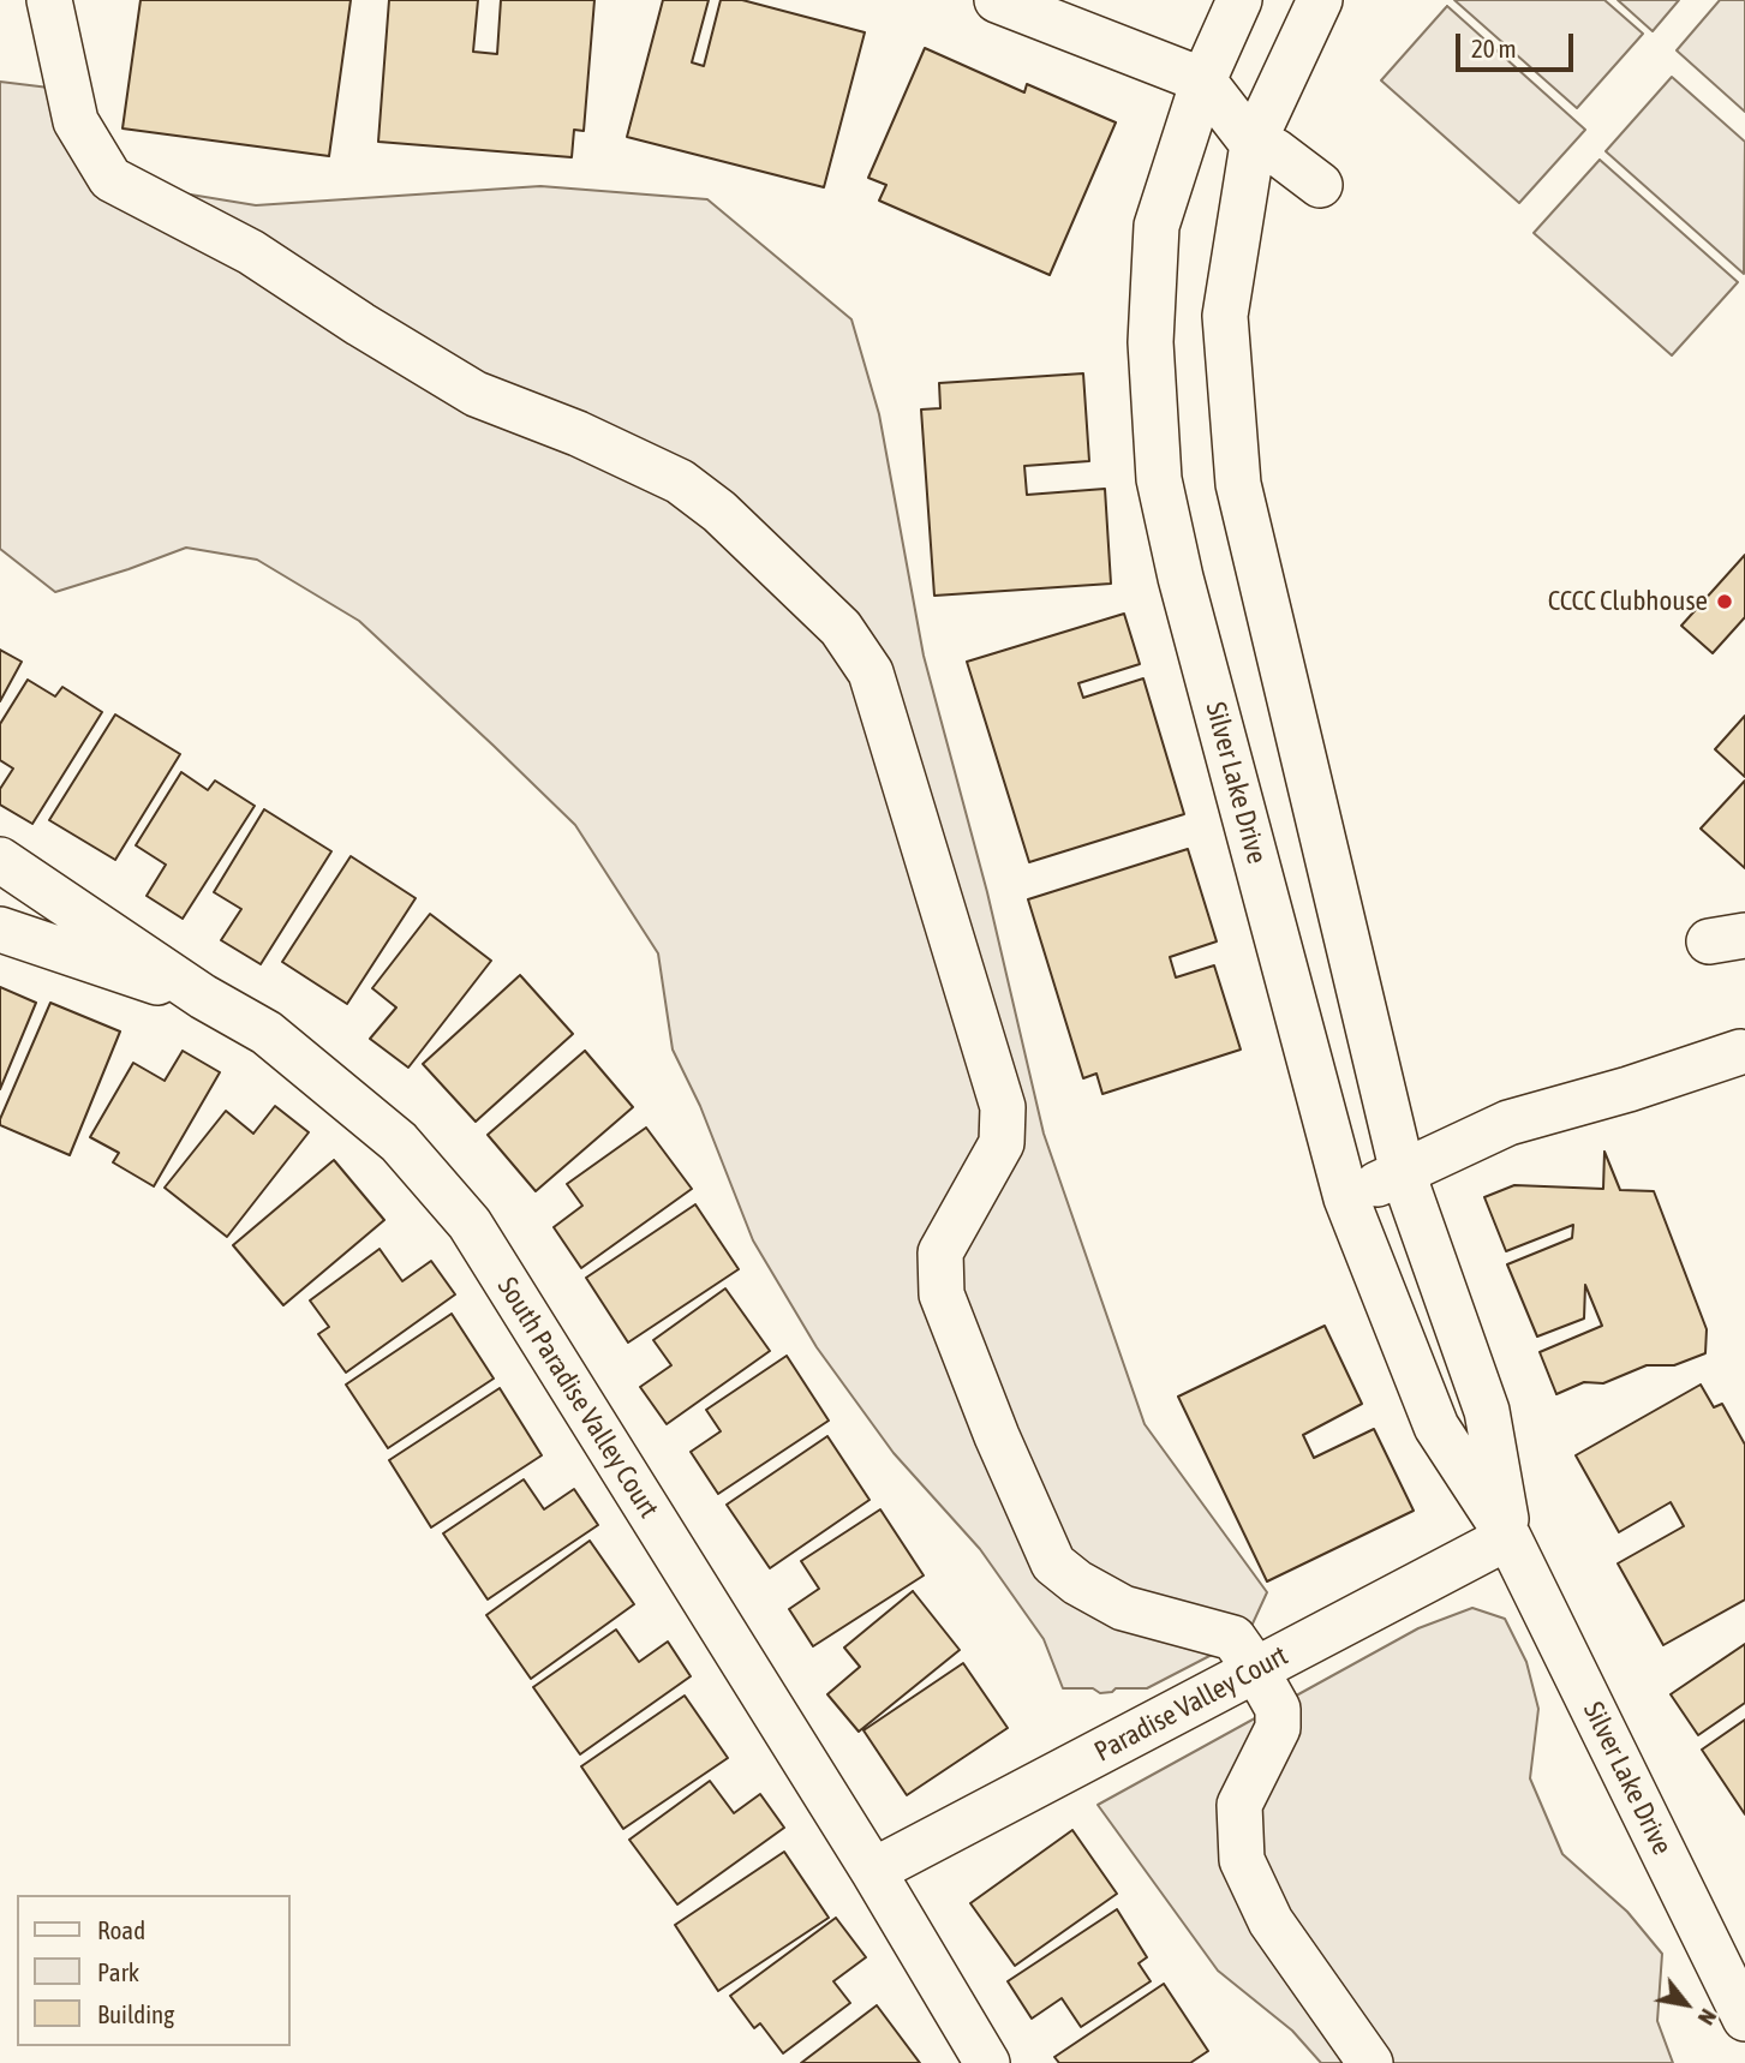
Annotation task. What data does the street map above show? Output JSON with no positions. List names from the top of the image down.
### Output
{
  "streets": {
    "street": ["Silver Lake Drive", "South Paradise Valley Court", "Paradise Valley Court"]
  },
  "crossings": [
    ["Silver Lake Drive", "Paradise Valley Court"],
    ["South Paradise Valley Court", "Paradise Valley Court"]
  ],
  "places": ["CCCC Clubhouse"],
  "legend": ["Road", "Park", "Building"],
  "scale_bar": "20 m",
  "north": "bottom right"
}
